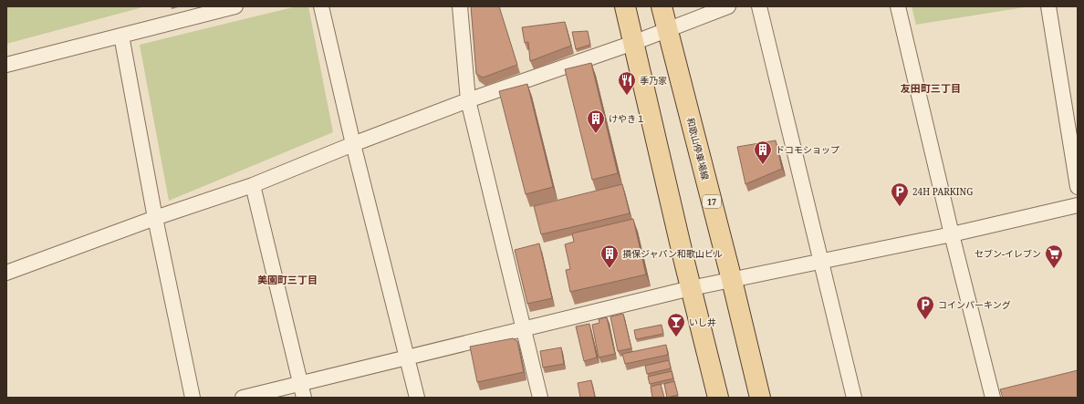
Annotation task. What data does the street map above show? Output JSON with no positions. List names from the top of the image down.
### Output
{
  "streets": {
    "main road": ["和歌山停車場線", "17"]
  },
  "districts": ["友田町三丁目", "美園町三丁目"],
  "places": {
    "restaurant": ["季乃家"],
    "building": ["けやき１", "ドコモショップ", "損保ジャパン和歌山ビル"],
    "parking": ["24H PARKING", "コインパーキング"],
    "supermarket": ["セブン-イレブン"],
    "bar": ["いし井"]
  }
}
